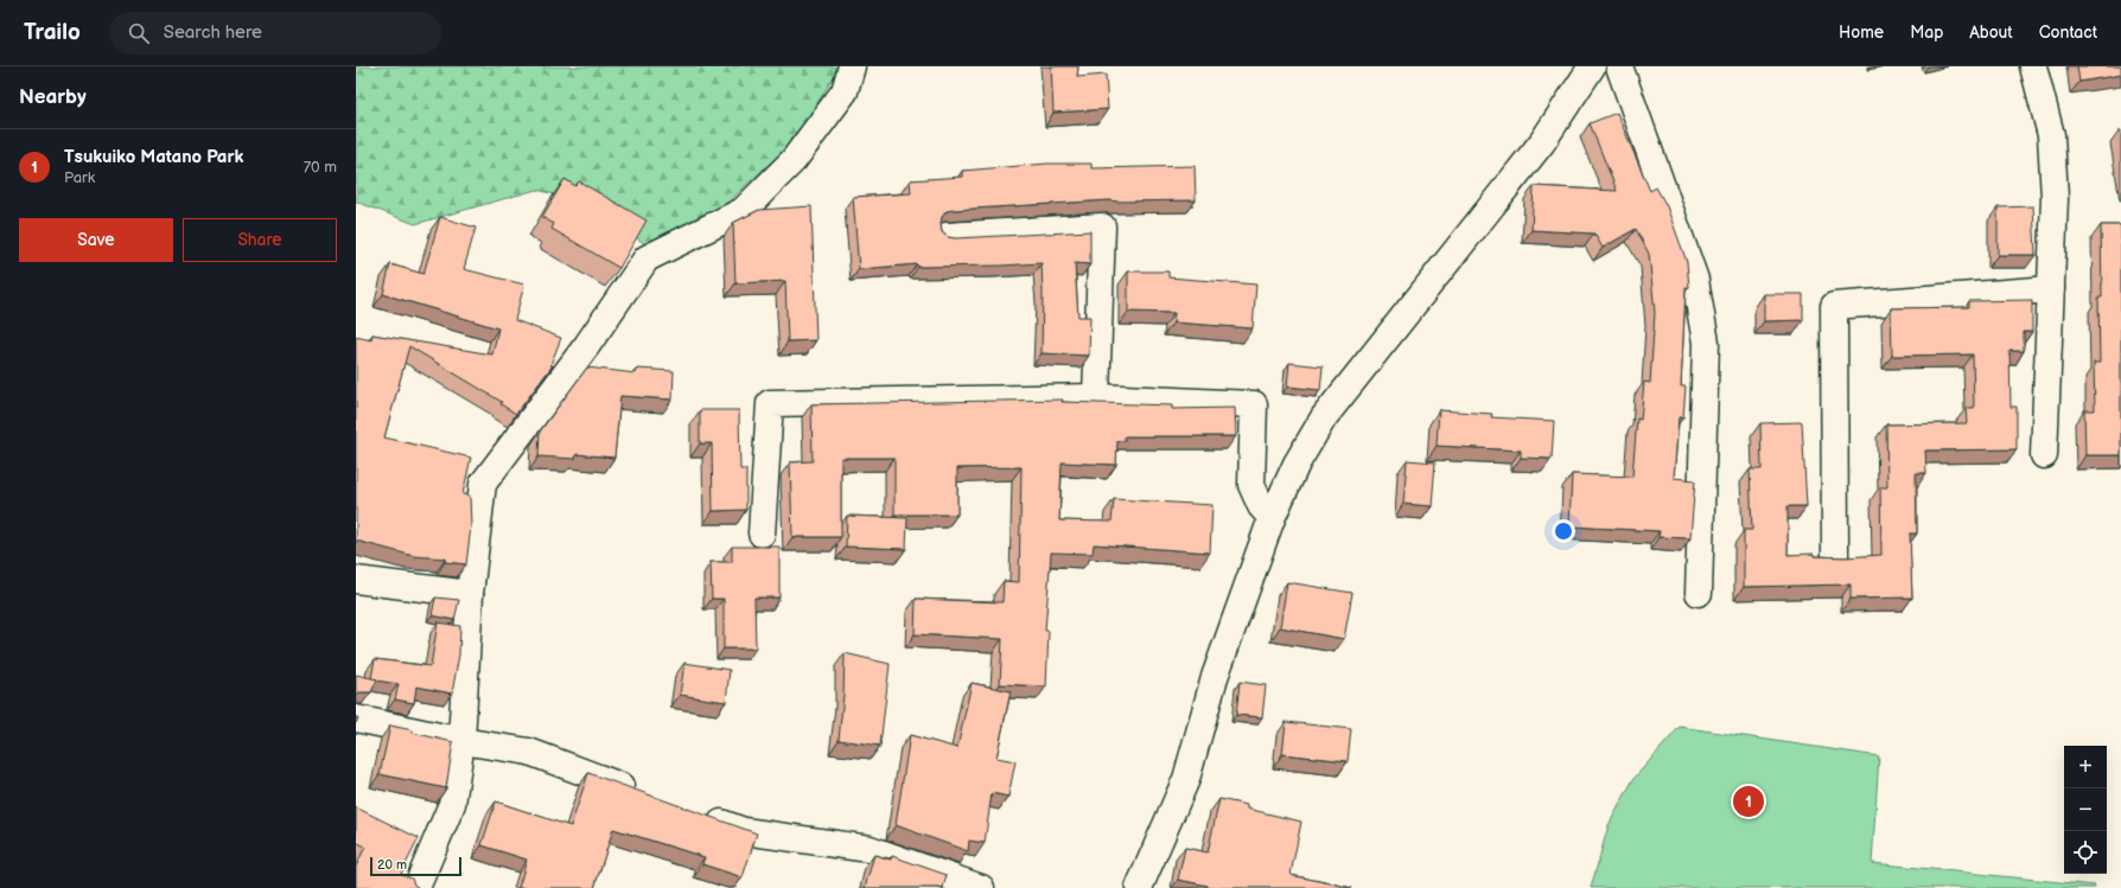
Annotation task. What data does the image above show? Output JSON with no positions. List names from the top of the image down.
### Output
{
  "scale_bar": "20 m",
  "page": {
    "header": "Trailo",
    "search": "Search here",
    "nav": [
      "Home",
      "Map",
      "About",
      "Contact"
    ],
    "heading": "Nearby",
    "list": [
      {
        "mark": "1",
        "name": "Tsukuiko Matano Park",
        "note": "Park",
        "value": "70 m"
      }
    ],
    "buttons": ["Save", "Share"],
    "map_buttons": ["+", "−"],
    "pins": "1",
    "scale": "20 m"
  }
}
